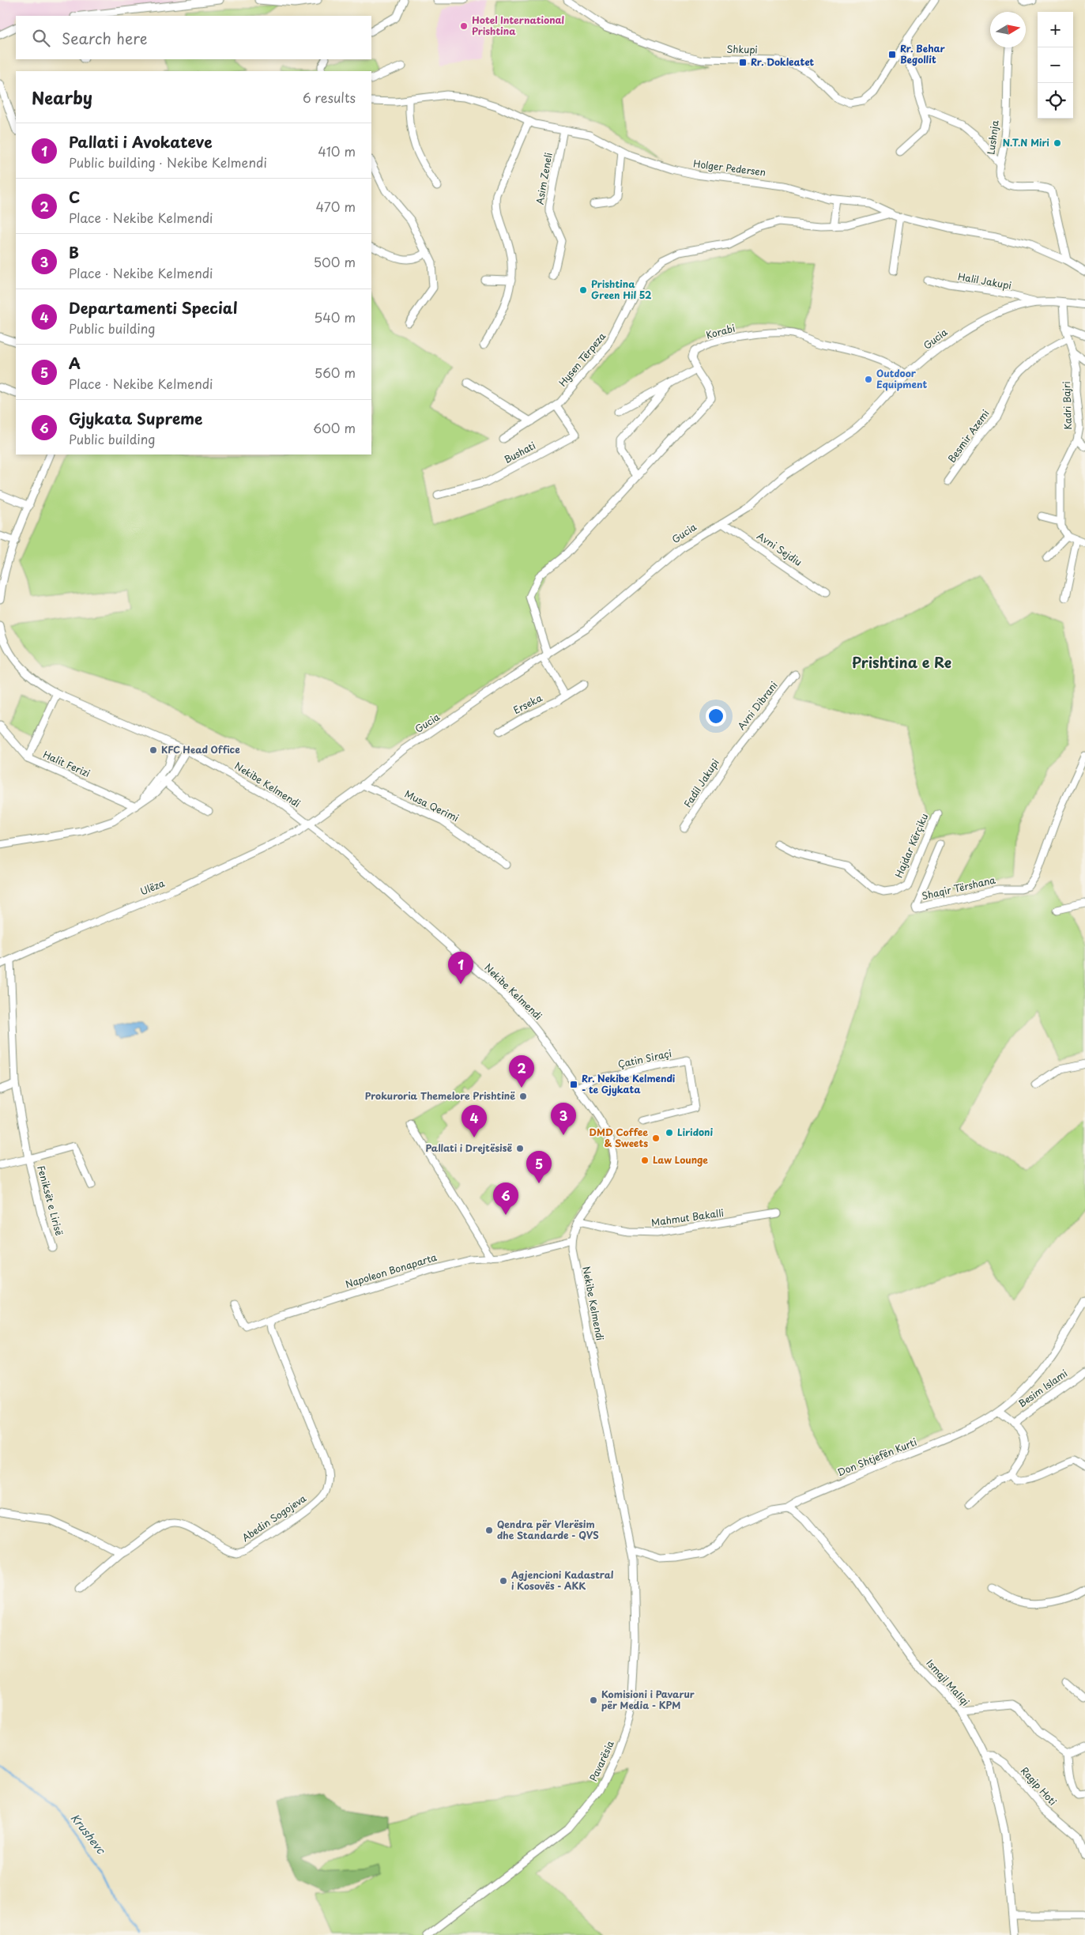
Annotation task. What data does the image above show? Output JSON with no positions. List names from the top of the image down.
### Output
{
  "streets": {
    "street": [
      "Shkupi",
      "Lushnja",
      "Holger Pedersen",
      "Asim Zeneli",
      "Halil Jakupi",
      "Korabi",
      "Gucia",
      "Hysen Tërpeza",
      "Kadri Bajri",
      "Besmir Azemi",
      "Bushati",
      "Avni Sejdiu",
      "Erseka",
      "Avni Dibrani",
      "Halit Ferizi",
      "Fadil Jakupi",
      "Nekibe Kelmendi",
      "Musa Qerimi",
      "Hajdar Kërçiku",
      "Ulëza",
      "Shaqir Tërshana",
      "Çatin Siraçi",
      "Feniksët e Lirisë",
      "Mahmut Bakalli",
      "Napoleon Bonaparta",
      "Besim Islami",
      "Don Shtjefën Kurti",
      "Abedin Sogojeva",
      "Ismajl Maliqi",
      "Pavarësia",
      "Ragip Hoti"
    ]
  },
  "crossings": [
    ["Lushnja", "Holger Pedersen"],
    ["Holger Pedersen", "Asim Zeneli"],
    ["Holger Pedersen", "Hysen Tërpeza"],
    ["Halil Jakupi", "Gucia"],
    ["Korabi", "Gucia"],
    ["Gucia", "Kadri Bajri"],
    ["Gucia", "Avni Sejdiu"],
    ["Gucia", "Nekibe Kelmendi"],
    ["Gucia", "Musa Qerimi"],
    ["Gucia", "Ulëza"],
    ["Hysen Tërpeza", "Bushati"],
    ["Kadri Bajri", "Besmir Azemi"],
    ["Avni Dibrani", "Fadil Jakupi"],
    ["Nekibe Kelmendi", "Ulëza"],
    ["Nekibe Kelmendi", "Çatin Siraçi"],
    ["Nekibe Kelmendi", "Mahmut Bakalli"],
    ["Nekibe Kelmendi", "Napoleon Bonaparta"],
    ["Nekibe Kelmendi", "Pavarësia"],
    ["Ulëza", "Feniksët e Lirisë"],
    ["Napoleon Bonaparta", "Abedin Sogojeva"],
    ["Don Shtjefën Kurti", "Ismajl Maliqi"],
    ["Don Shtjefën Kurti", "Pavarësia"],
    ["Ismajl Maliqi", "Ragip Hoti"]
  ],
  "districts": ["Prishtina e Re"],
  "water": ["Krushevc"],
  "places": {
    "other": [
      "Hotel International Prishtina",
      "N.T.N Miri",
      "Prishtina Green Hil 52",
      "Outdoor Equipment",
      "KFC Head Office",
      "Prokuroria Themelore Prishtinë",
      "Liridoni",
      "DMD Coffee & Sweets",
      "Pallati i Drejtësisë",
      "Law Lounge",
      "Qendra për Vlerësim dhe Standarde - QVS",
      "Agjencioni Kadastral i Kosovës - AKK",
      "Komisioni i Pavarur për Media - KPM"
    ],
    "transit": ["Rr. Behar Begollit", "Rr. Dokleatet", "Rr. Nekibe Kelmendi - te Gjykata"]
  },
  "north": "right",
  "page": {
    "map_buttons": ["+", "−"],
    "search": "Search here",
    "heading": ["Nearby", "6 results"],
    "list": [
      {
        "mark": "1",
        "name": "Pallati i Avokateve",
        "note": "Public building · Nekibe Kelmendi",
        "value": "410 m"
      },
      {
        "mark": "2",
        "name": "C",
        "note": "Place · Nekibe Kelmendi",
        "value": "470 m"
      },
      {
        "mark": "3",
        "name": "B",
        "note": "Place · Nekibe Kelmendi",
        "value": "500 m"
      },
      {
        "mark": "4",
        "name": "Departamenti Special",
        "note": "Public building",
        "value": "540 m"
      },
      {
        "mark": "5",
        "name": "A",
        "note": "Place · Nekibe Kelmendi",
        "value": "560 m"
      },
      {
        "mark": "6",
        "name": "Gjykata Supreme",
        "note": "Public building",
        "value": "600 m"
      }
    ],
    "pins": [
      "1",
      "2",
      "3",
      "4",
      "5",
      "6"
    ]
  }
}
